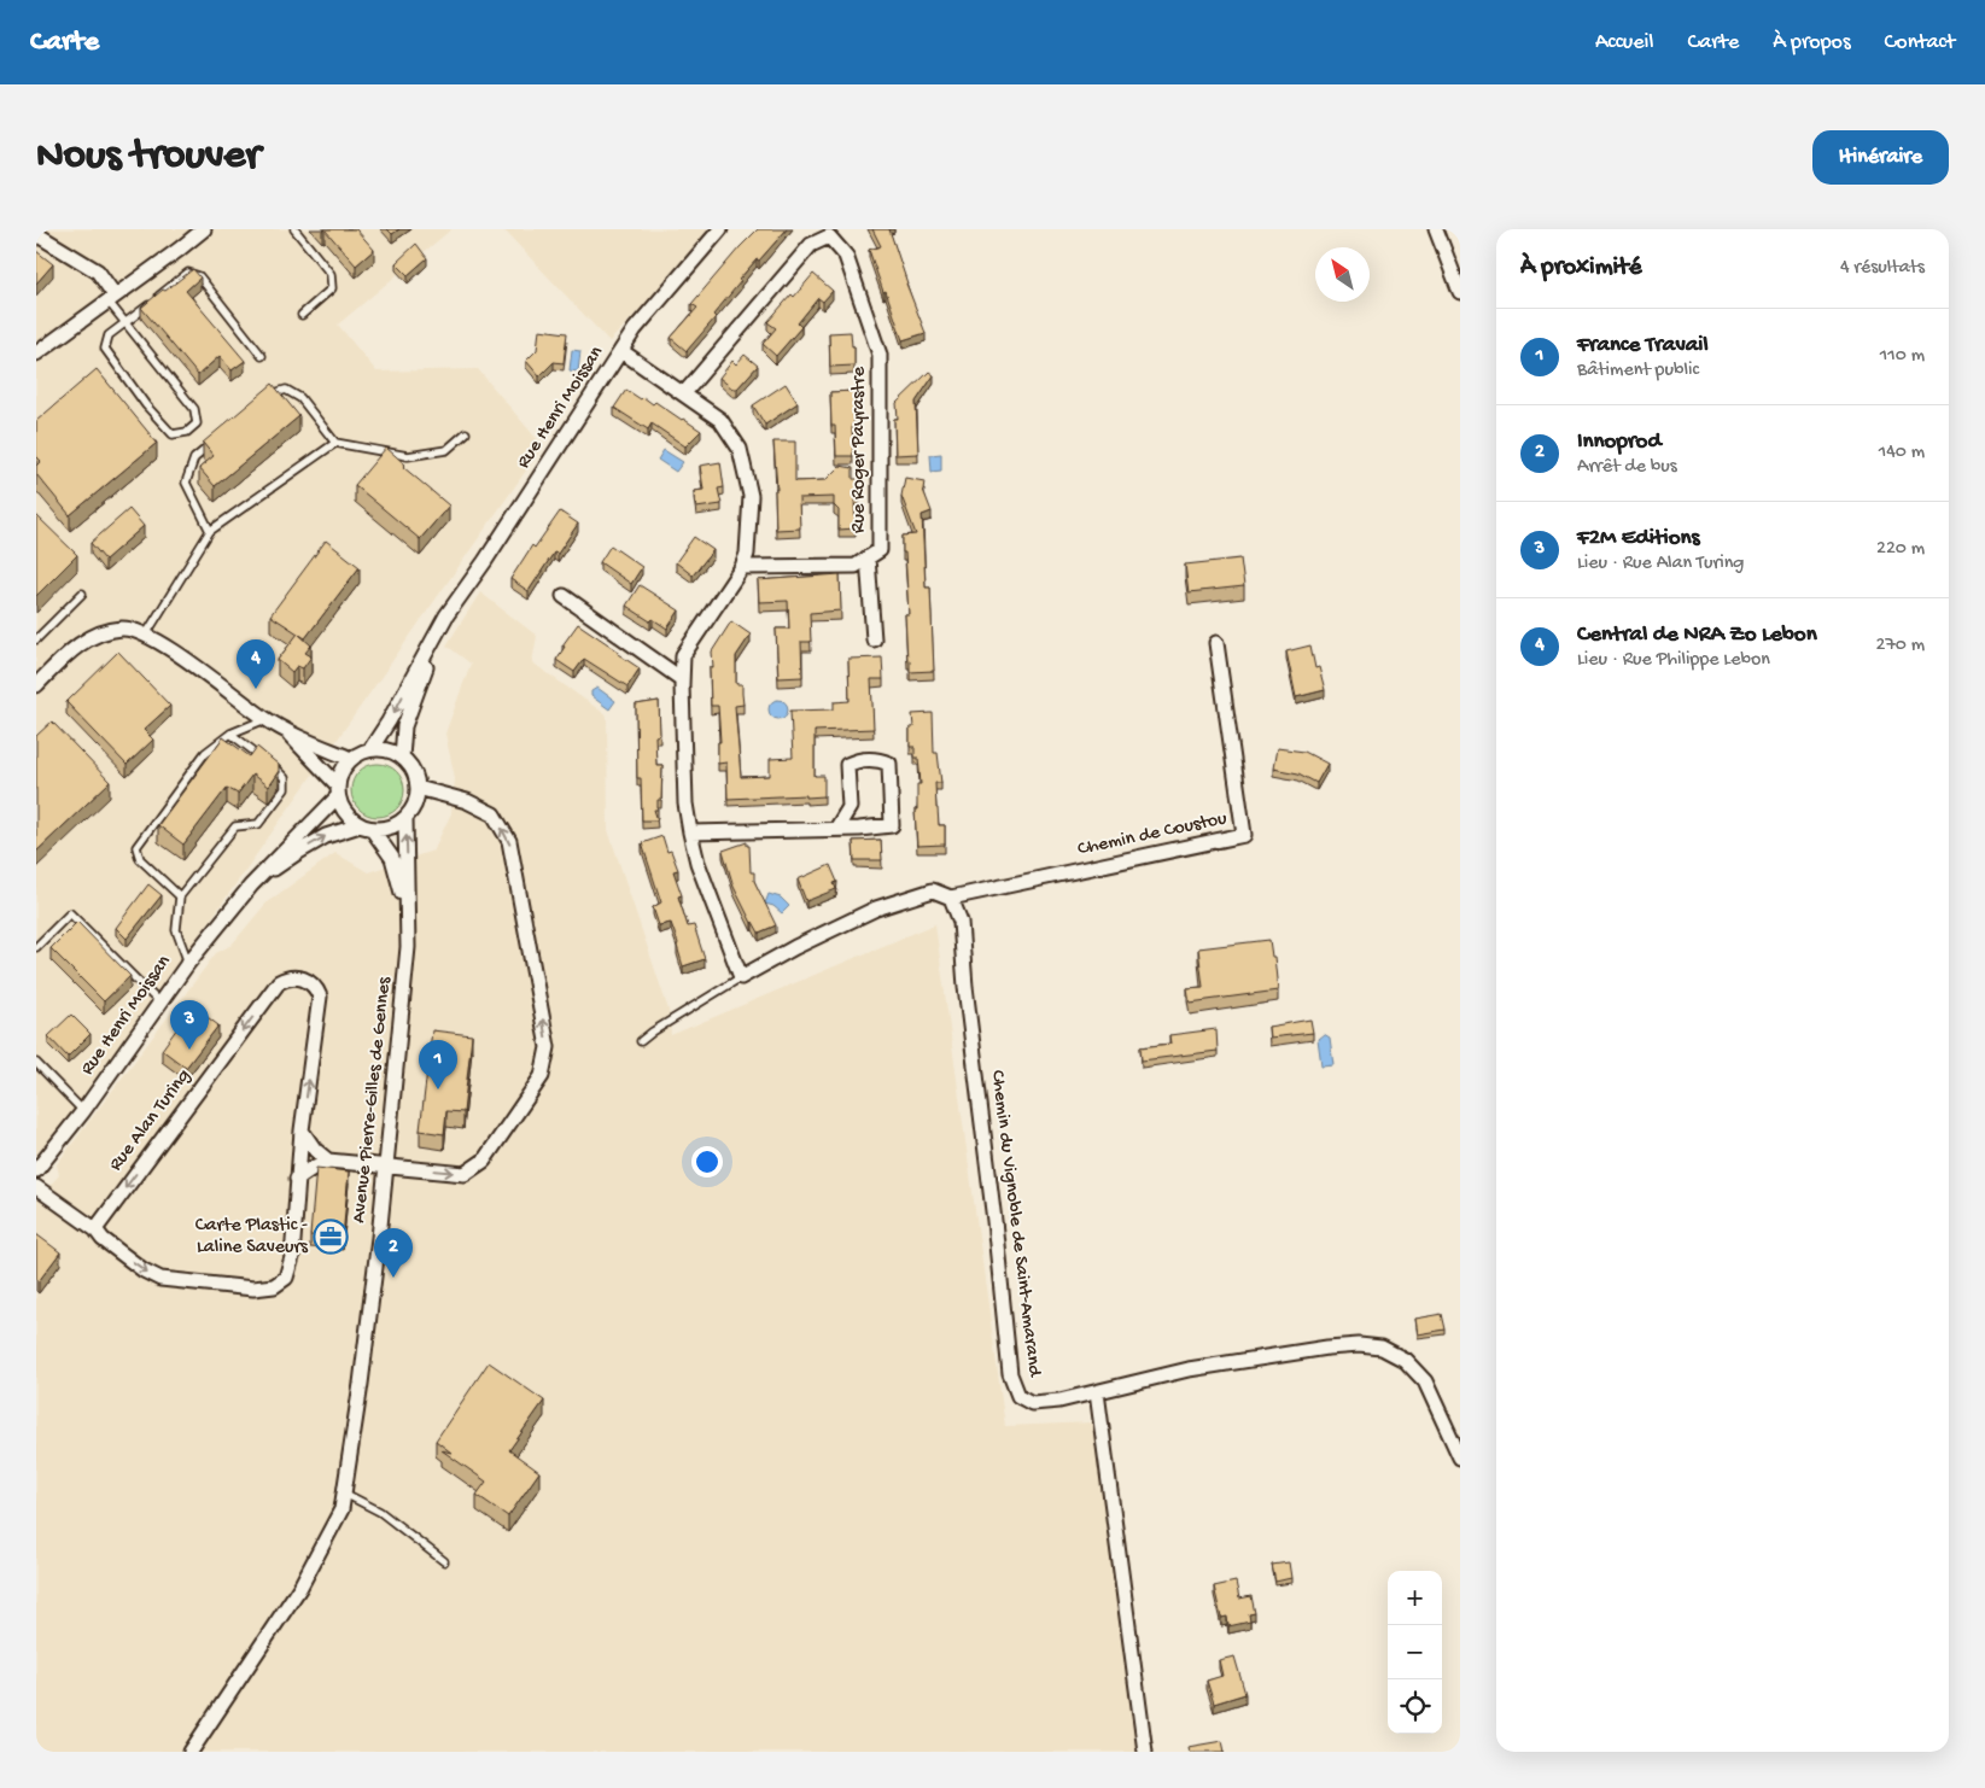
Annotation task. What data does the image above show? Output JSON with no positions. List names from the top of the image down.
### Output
{
  "streets": {
    "street": [
      "Rue Henri Moissan",
      "Rue Roger Payrastre",
      "Chemin de Coustou",
      "Avenue Pierre-Gilles de Gennes",
      "Rue Alan Turing",
      "Chemin du Vignoble de Saint-Amarand"
    ]
  },
  "crossings": [
    ["Rue Henri Moissan", "Avenue Pierre-Gilles de Gennes"],
    ["Chemin de Coustou", "Chemin du Vignoble de Saint-Amarand"]
  ],
  "places": {
    "office": ["Carte Plastic - Laline Saveurs"]
  },
  "north": "top left",
  "page": {
    "header": "Carte",
    "nav": [
      "Accueil",
      "Carte",
      "À propos",
      "Contact"
    ],
    "buttons": "Itinéraire",
    "title": "Nous trouver",
    "heading": ["À proximité", "4 résultats"],
    "list": [
      {
        "mark": "1",
        "name": "France Travail",
        "note": "Bâtiment public",
        "value": "110 m"
      },
      {
        "mark": "2",
        "name": "Innoprod",
        "note": "Arrêt de bus",
        "value": "140 m"
      },
      {
        "mark": "3",
        "name": "F2M Editions",
        "note": "Lieu · Rue Alan Turing",
        "value": "220 m"
      },
      {
        "mark": "4",
        "name": "Central de NRA Zo Lebon",
        "note": "Lieu · Rue Philippe Lebon",
        "value": "270 m"
      }
    ],
    "pins": [
      "4",
      "3",
      "1",
      "2"
    ],
    "map_buttons": ["+", "−"]
  }
}
